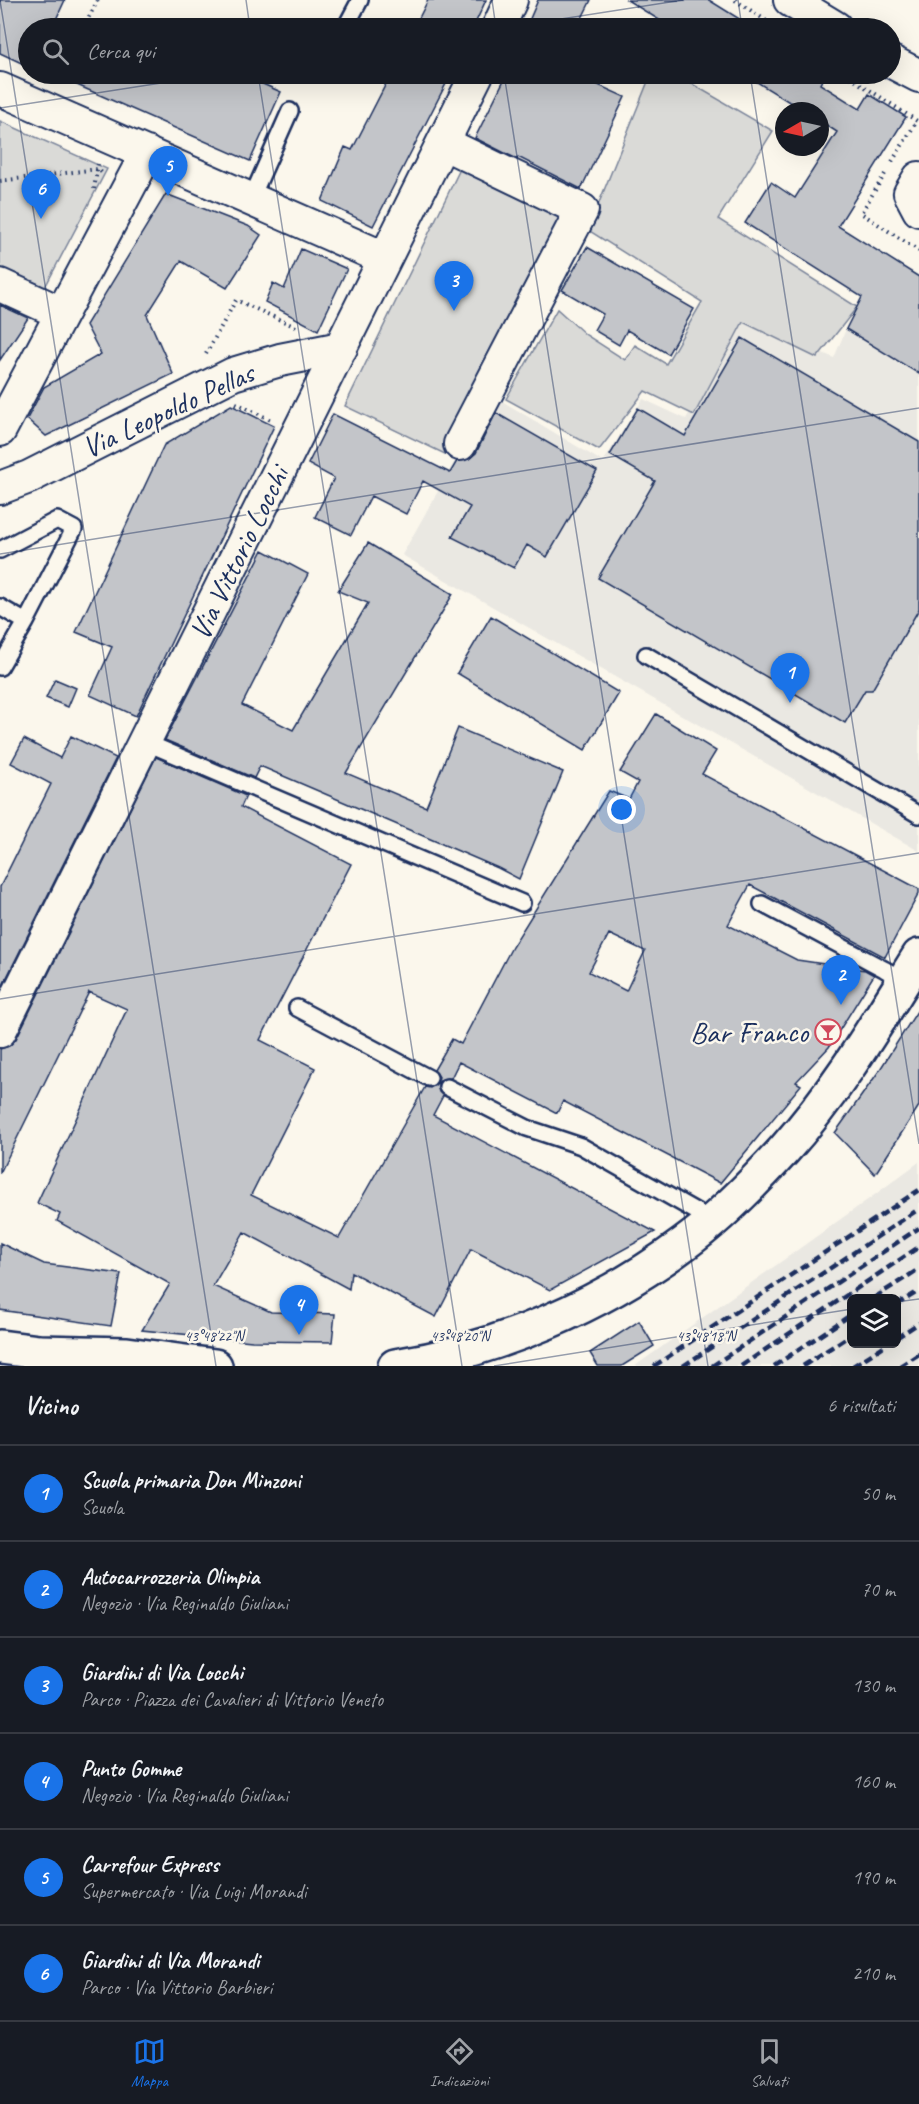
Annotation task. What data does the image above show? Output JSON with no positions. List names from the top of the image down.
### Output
{
  "streets": {
    "street": ["Via Leopoldo Pellas", "Via Vittorio Locchi"]
  },
  "crossings": [
    ["Via Leopoldo Pellas", "Via Vittorio Locchi"]
  ],
  "places": {
    "bar": ["Bar Franco"]
  },
  "north": "left",
  "page": {
    "search": "Cerca qui",
    "pins": [
      "5",
      "6",
      "3",
      "1",
      "2",
      "4"
    ],
    "heading": ["Vicino", "6 risultati"],
    "list": [
      {
        "mark": "1",
        "name": "Scuola primaria Don Minzoni",
        "note": "Scuola",
        "value": "50 m"
      },
      {
        "mark": "2",
        "name": "Autocarrozzeria Olimpia",
        "note": "Negozio · Via Reginaldo Giuliani",
        "value": "70 m"
      },
      {
        "mark": "3",
        "name": "Giardini di Via Locchi",
        "note": "Parco · Piazza dei Cavalieri di Vittorio Veneto",
        "value": "130 m"
      },
      {
        "mark": "4",
        "name": "Punto Gomme",
        "note": "Negozio · Via Reginaldo Giuliani",
        "value": "160 m"
      },
      {
        "mark": "5",
        "name": "Carrefour Express",
        "note": "Supermercato · Via Luigi Morandi",
        "value": "190 m"
      },
      {
        "mark": "6",
        "name": "Giardini di Via Morandi",
        "note": "Parco · Via Vittorio Barbieri",
        "value": "210 m"
      }
    ],
    "nav": ["Mappa", "Indicazioni", "Salvati"]
  },
  "coordinates": ["43°48'22\"N", "43°48'20\"N", "43°48'18\"N"]
}
